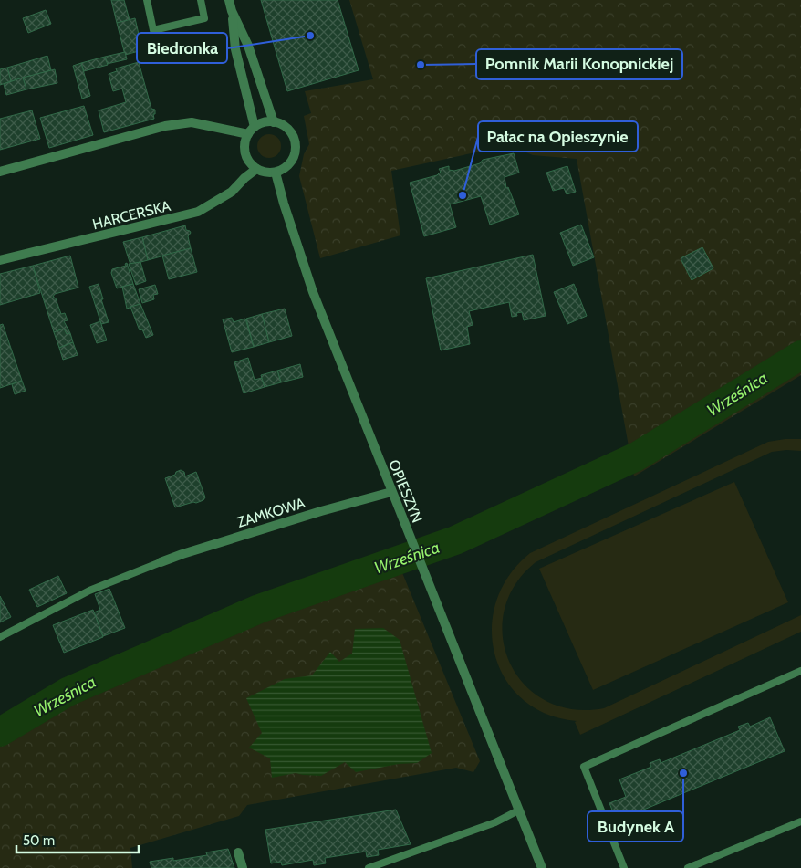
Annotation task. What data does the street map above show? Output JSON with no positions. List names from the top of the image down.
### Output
{
  "streets": {
    "street": ["HARCERSKA", "OPIESZYN", "ZAMKOWA"]
  },
  "crossings": [
    ["HARCERSKA", "OPIESZYN"],
    ["OPIESZYN", "ZAMKOWA"]
  ],
  "water": ["Wrześnica"],
  "places": [
    "Biedronka",
    "Pomnik Marii Konopnickiej",
    "Pałac na Opieszynie",
    "Budynek A"
  ],
  "scale_bar": "50 m"
}
